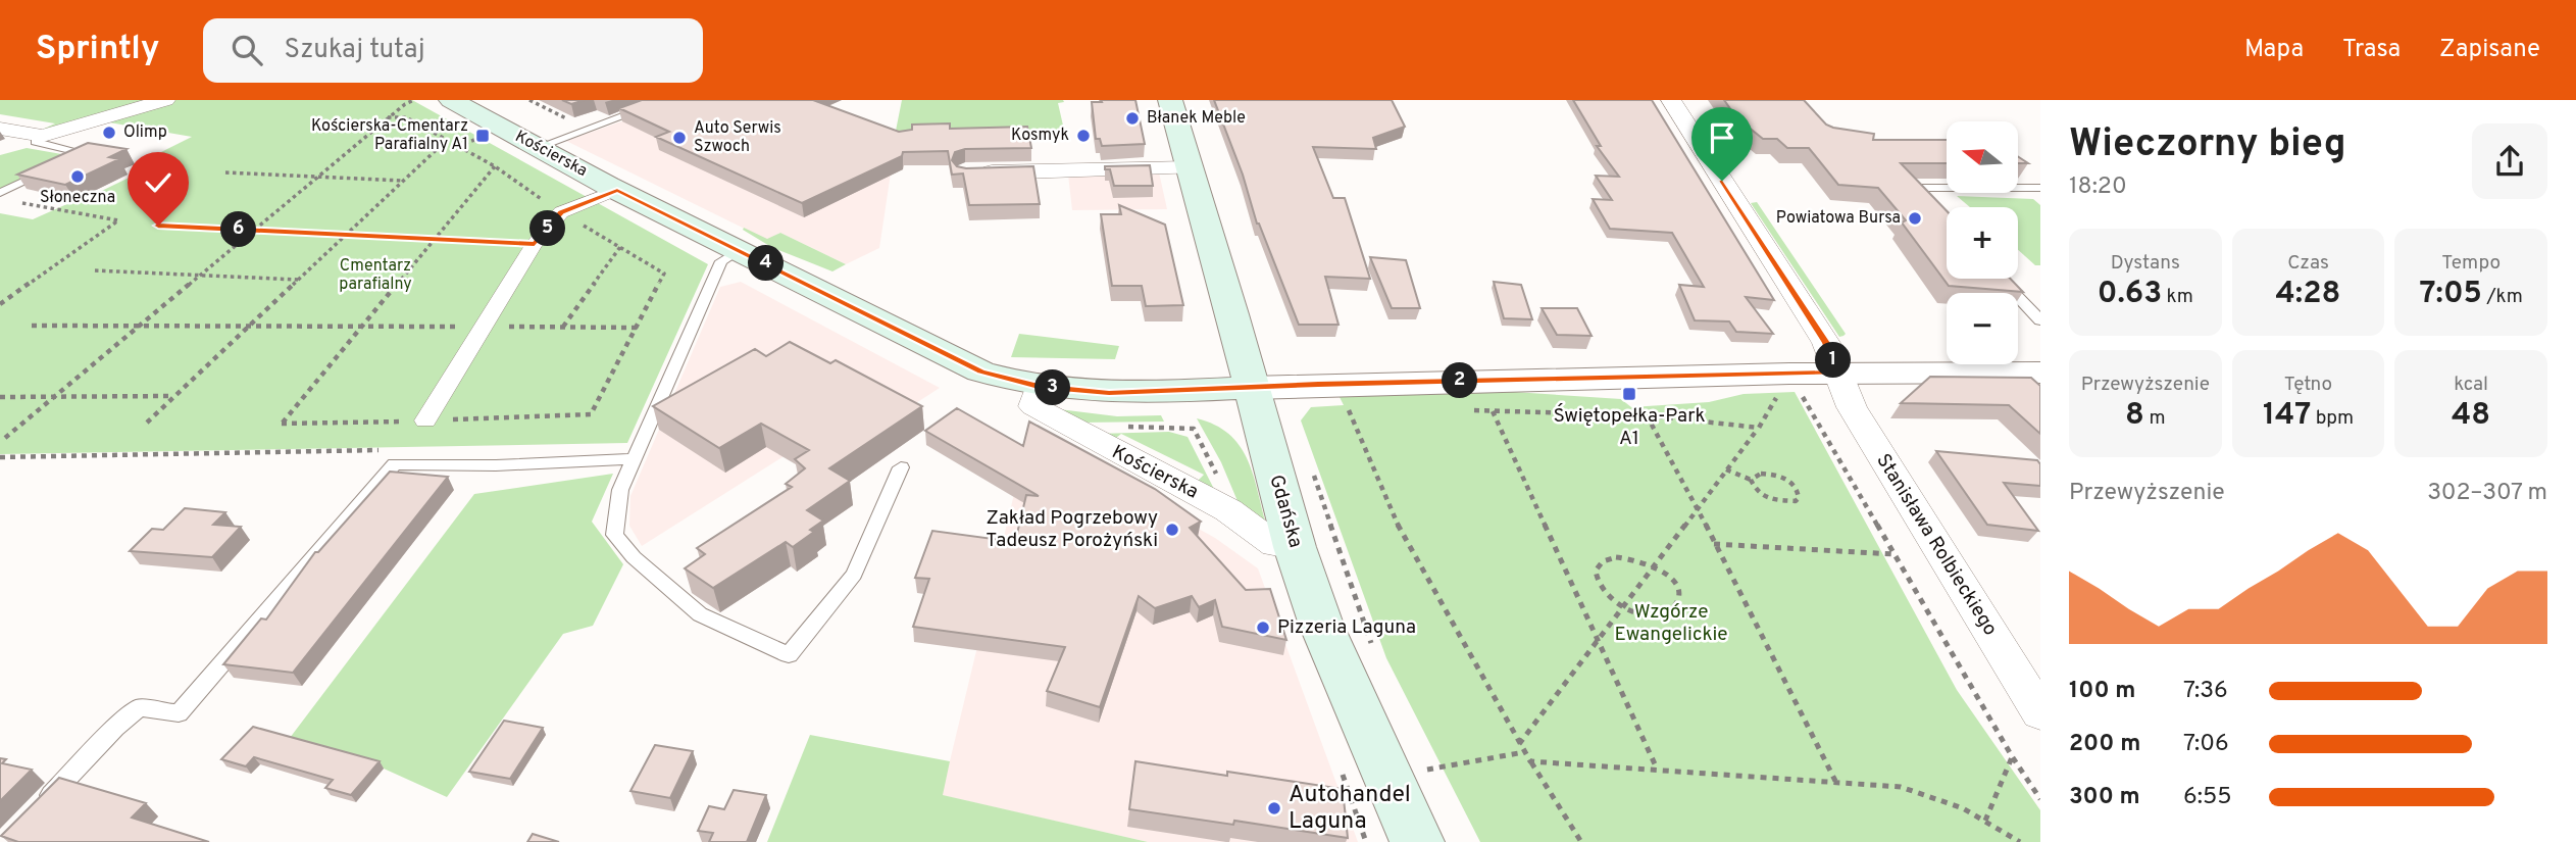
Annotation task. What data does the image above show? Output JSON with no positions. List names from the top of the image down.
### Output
{
  "streets": {
    "main road": ["Kościerska", "Gdańska"],
    "street": ["Stanisława Rolbieckiego"]
  },
  "crossings": [
    ["Kościerska", "Gdańska"]
  ],
  "parks": ["Cmentarz parafialny", "Wzgórze Ewangelickie"],
  "places": {
    "other": [
      "Błanek Meble",
      "Olimp",
      "Kosmyk",
      "Auto Serwis Szwoch",
      "Słoneczna",
      "Powiatowa Bursa",
      "Zakład Pogrzebowy Tadeusz Porożyński",
      "Pizzeria Laguna",
      "Autohandel Laguna"
    ],
    "transit": ["Kościerska-Cmentarz Parafialny A1", "Świętopełka-Park A1"]
  },
  "north": "left",
  "page": {
    "header": "Sprintly",
    "search": "Szukaj tutaj",
    "nav": ["Mapa", "Trasa", "Zapisane"],
    "heading": ["Wieczorny bieg", "18:20"],
    "map_buttons": ["+", "−"],
    "pins": [
      "5",
      "6",
      "4",
      "1",
      "2",
      "3"
    ],
    "stats": [
      ["Dystans", "0.63 km"],
      ["Czas", "4:28"],
      ["Tempo", "7:05 /km"],
      ["Przewyższenie", "8 m"],
      ["Tętno", "147 bpm"],
      ["kcal", "48"]
    ],
    "chart": ["Przewyższenie", "302–307 m"],
    "list": [
      {
        "name": "100 m",
        "note": "7:36"
      },
      {
        "name": "200 m",
        "note": "7:06"
      },
      {
        "name": "300 m",
        "note": "6:55"
      }
    ]
  }
}
